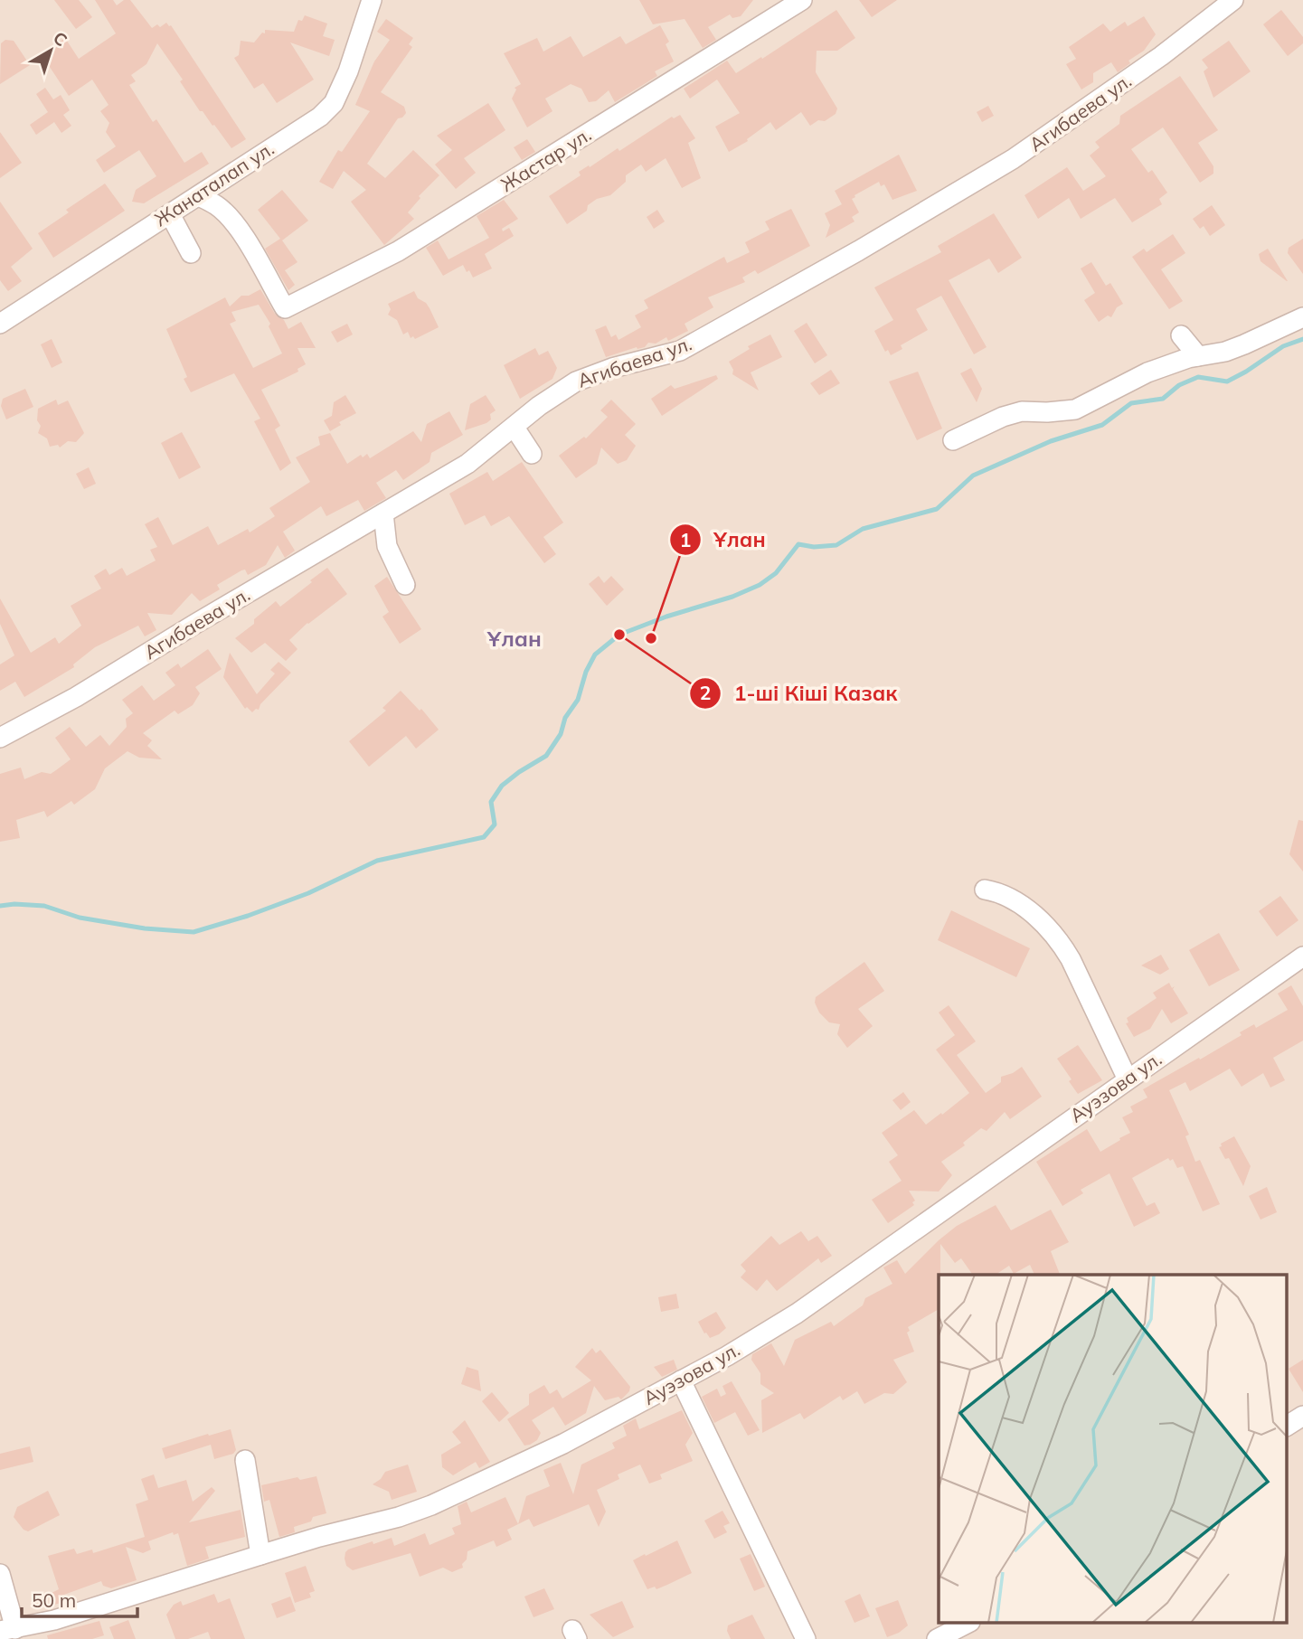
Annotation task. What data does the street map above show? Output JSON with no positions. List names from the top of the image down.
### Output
{
  "streets": {
    "street": [
      "Агибаева ул.",
      "Жастар ул.",
      "Жанаталап ул.",
      "Ауэзова ул."
    ]
  },
  "crossings": [
    ["Жастар ул.", "Жанаталап ул."]
  ],
  "districts": ["Ұлан"],
  "places": ["1-ші Кіші Казак", "Ұлан"],
  "scale_bar": "50 m",
  "north": "top right"
}
